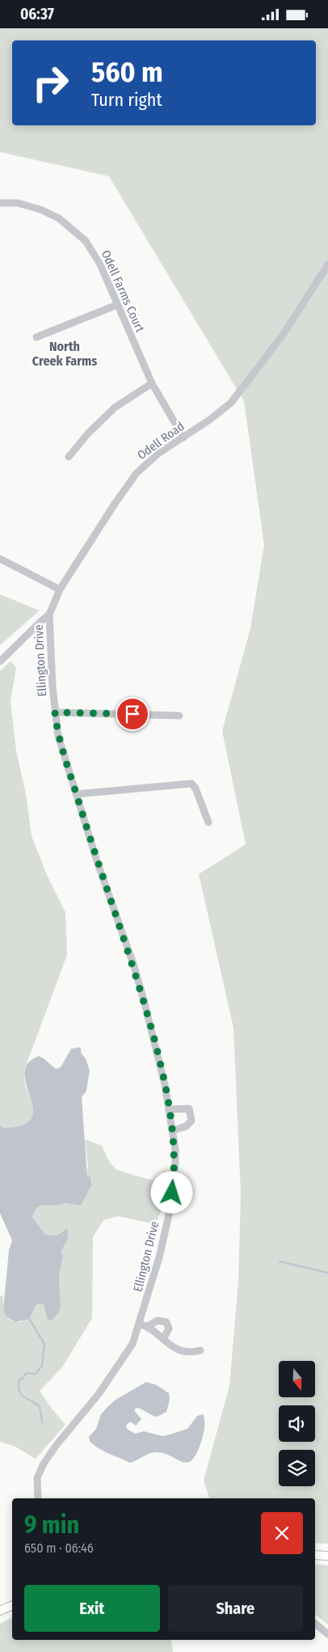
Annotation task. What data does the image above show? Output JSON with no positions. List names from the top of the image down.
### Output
{
  "streets": {
    "street": ["Odell Farms Court", "Odell Road", "Ellington Drive"]
  },
  "crossings": [
    ["Odell Farms Court", "Odell Road"],
    ["Odell Road", "Ellington Drive"]
  ],
  "districts": ["North Creek Farms"],
  "north": "bottom",
  "page": {
    "status": "06:37",
    "turn": ["560 m", "Turn right"],
    "heading": ["9 min", "650 m · 06:46"],
    "buttons": ["Exit", "Share"]
  }
}
